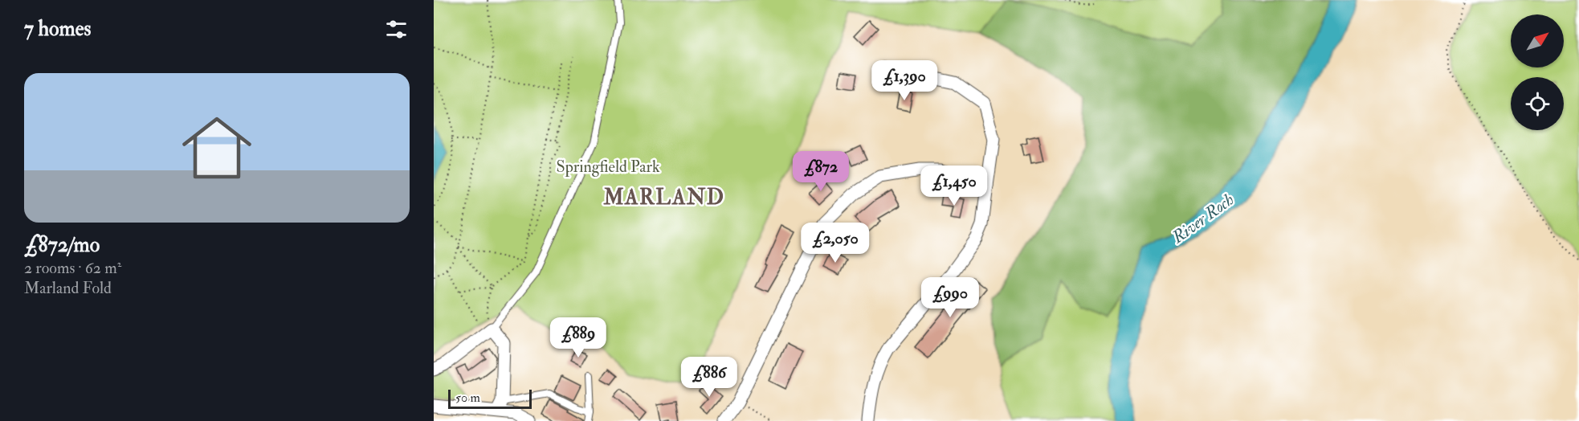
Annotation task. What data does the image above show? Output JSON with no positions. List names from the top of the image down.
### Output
{
  "districts": ["MARLAND"],
  "water": ["River Roch"],
  "parks": ["Springfield Park"],
  "scale_bar": "50 m",
  "north": "top right",
  "page": {
    "heading": "7 homes",
    "list": [
      {
        "name": "£872/mo",
        "note": "2 rooms · 62 m² · Marland Fold"
      }
    ],
    "price": [
      "£1,390",
      "£872",
      "£1,450",
      "£2,050",
      "£990",
      "£889",
      "£886"
    ],
    "scale": "50 m"
  }
}
